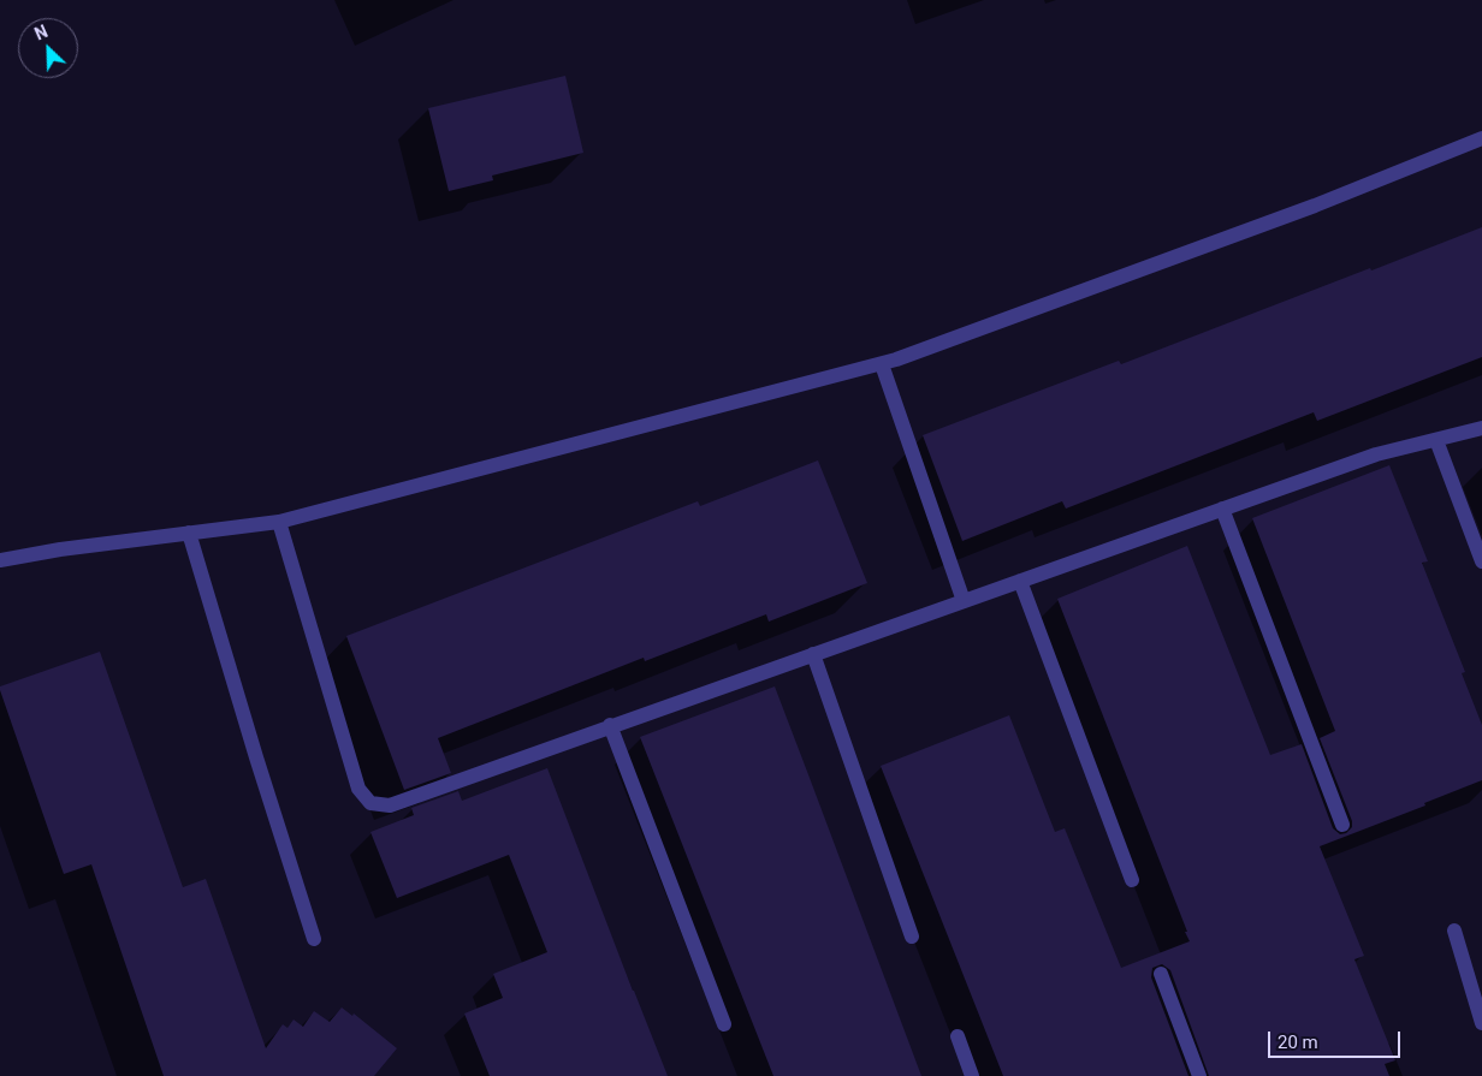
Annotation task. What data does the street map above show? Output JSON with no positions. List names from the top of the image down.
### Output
{
  "scale_bar": "20 m",
  "north": "top left"
}
